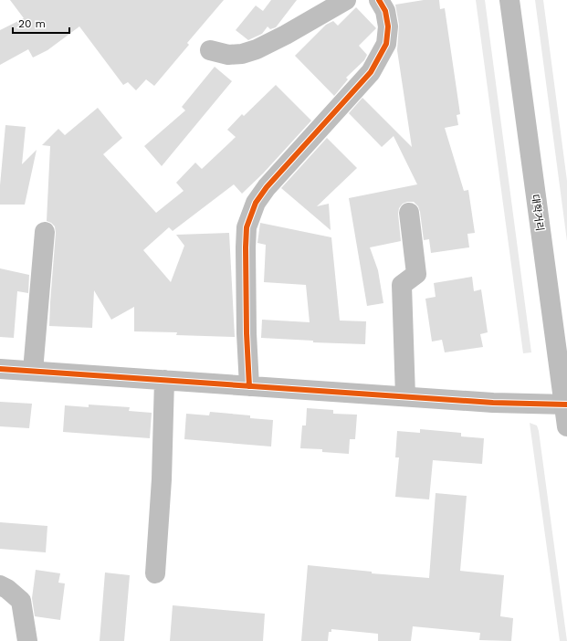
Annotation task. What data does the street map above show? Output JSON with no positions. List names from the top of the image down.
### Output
{
  "streets": {
    "main road": ["대학거리"]
  },
  "scale_bar": "20 m"
}
